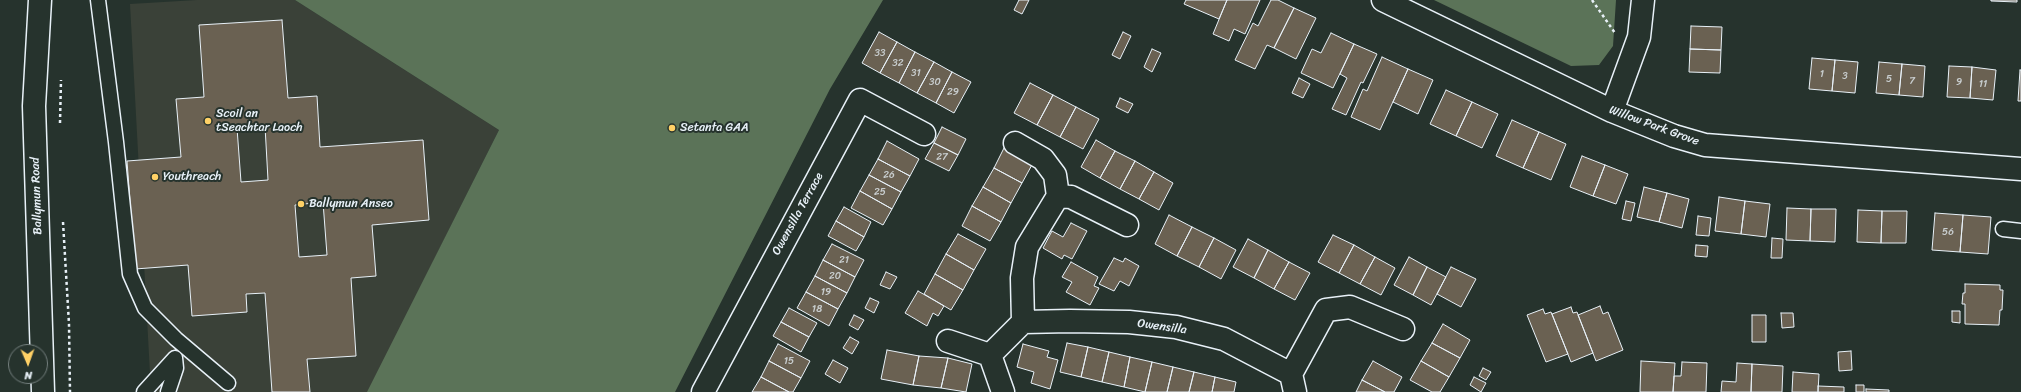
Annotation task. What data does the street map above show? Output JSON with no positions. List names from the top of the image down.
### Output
{
  "streets": {
    "street": [
      "Willow Park Grove",
      "Ballymun Road",
      "Owensilla Terrace",
      "Owensilla"
    ]
  },
  "places": [
    "Scoil an tSeachtar Laoch",
    "Setanta GAA",
    "Youthreach",
    "Ballymun Anseo"
  ],
  "house_numbers": [
    "33",
    "32",
    "31",
    "1",
    "3",
    "5",
    "7",
    "30",
    "9",
    "11",
    "29",
    "27",
    "26",
    "25",
    "56",
    "21",
    "20",
    "19",
    "18",
    "15"
  ],
  "north": "bottom"
}
